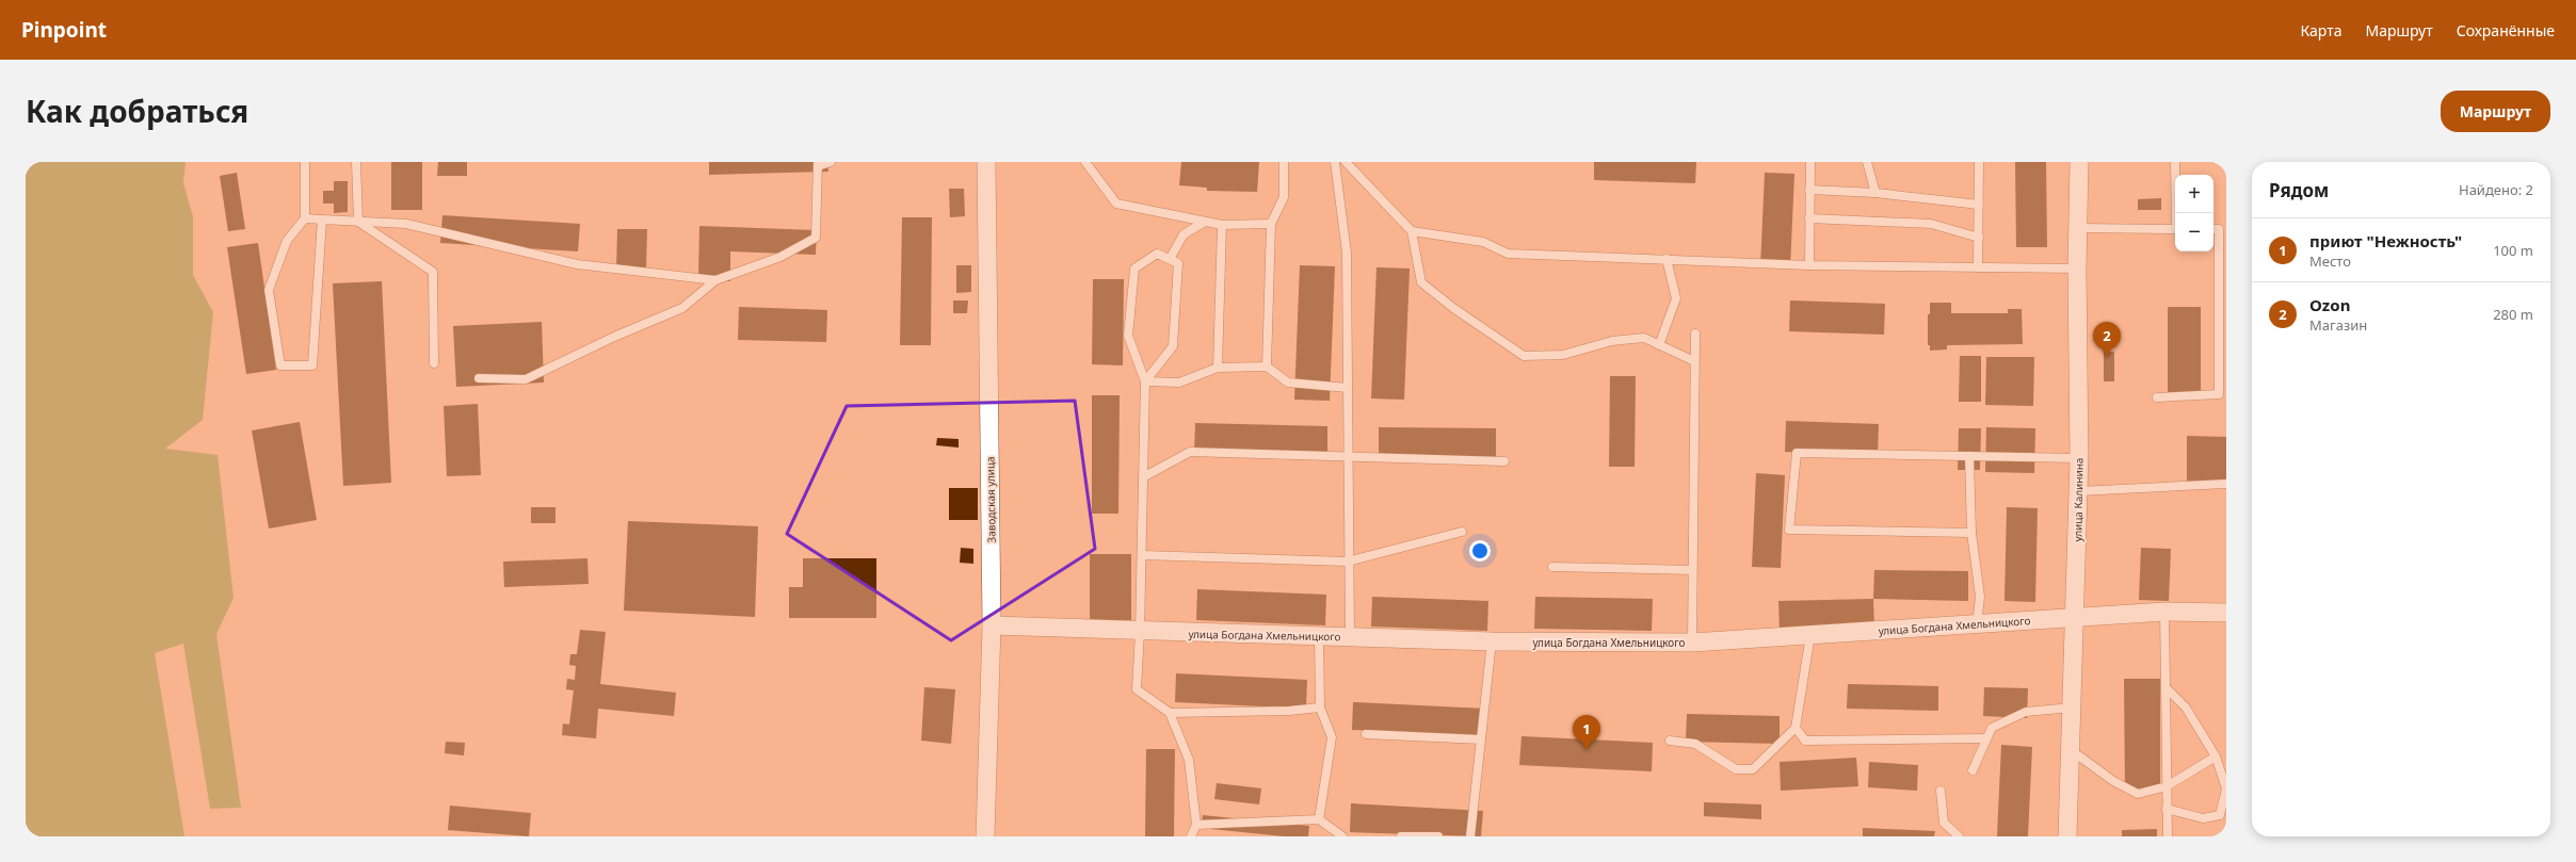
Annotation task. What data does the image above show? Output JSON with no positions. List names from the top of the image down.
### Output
{
  "streets": {
    "street": ["Заводская улица", "улица Калинина", "улица Богдана Хмельницкого"]
  },
  "crossings": [
    ["Заводская улица", "улица Богдана Хмельницкого"],
    ["улица Калинина", "улица Богдана Хмельницкого"]
  ],
  "page": {
    "header": "Pinpoint",
    "nav": ["Карта", "Маршрут", "Сохранённые"],
    "title": "Как добраться",
    "buttons": "Маршрут",
    "heading": ["Рядом", "Найдено: 2"],
    "map_buttons": ["+", "−"],
    "list": [
      {
        "mark": "1",
        "name": "приют \"Нежность\"",
        "note": "Место",
        "value": "100 m"
      },
      {
        "mark": "2",
        "name": "Ozon",
        "note": "Магазин",
        "value": "280 m"
      }
    ],
    "pins": ["2", "1"]
  }
}
